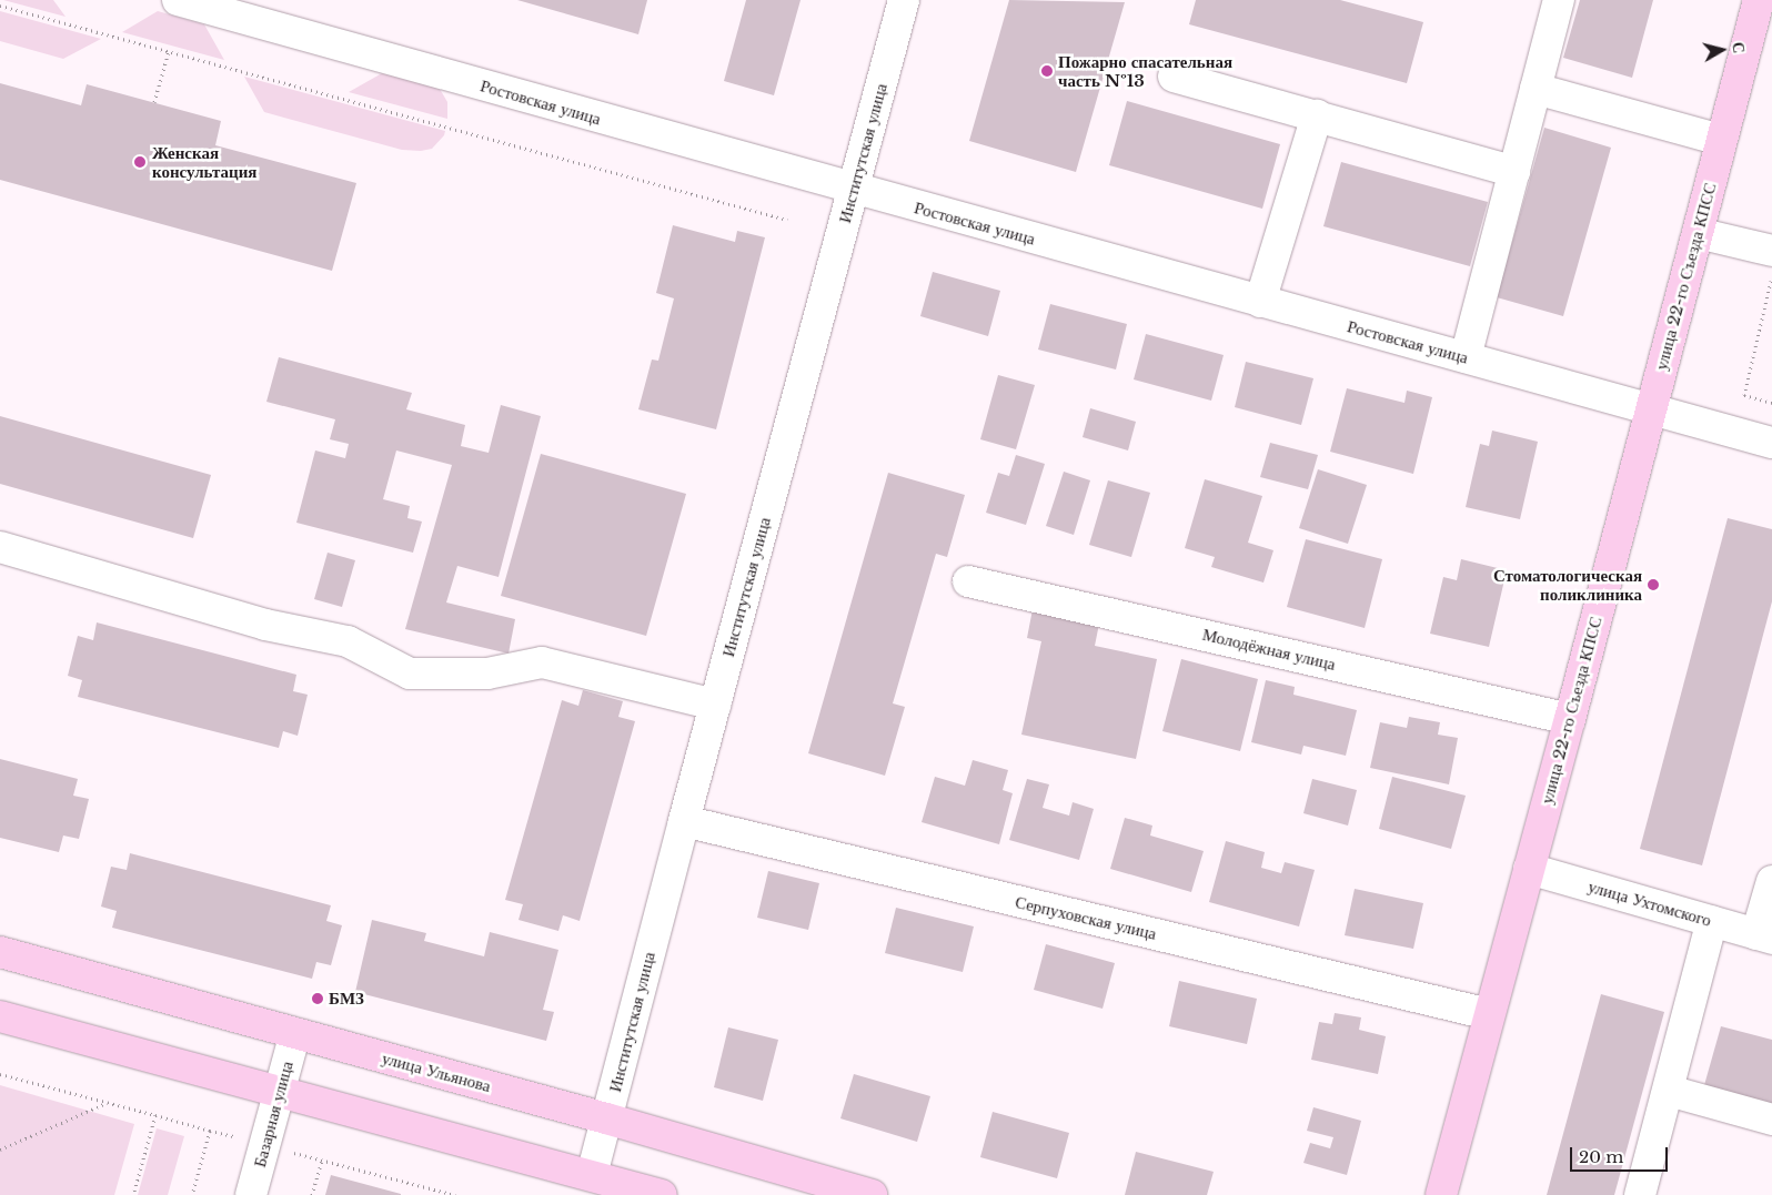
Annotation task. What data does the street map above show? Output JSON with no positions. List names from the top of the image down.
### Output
{
  "streets": {
    "main road": ["улица 22-го Съезда КПСС", "улица Ульянова"],
    "street": [
      "Ростовская улица",
      "Институтская улица",
      "Молодёжная улица",
      "улица Ухтомского",
      "Серпуховская улица",
      "Базарная улица"
    ]
  },
  "crossings": [
    ["Ростовская улица", "Институтская улица"],
    ["Ростовская улица", "улица 22-го Съезда КПСС"],
    ["Институтская улица", "Серпуховская улица"],
    ["Институтская улица", "улица Ульянова"],
    ["улица 22-го Съезда КПСС", "Молодёжная улица"],
    ["улица 22-го Съезда КПСС", "улица Ухтомского"],
    ["улица 22-го Съезда КПСС", "Серпуховская улица"],
    ["улица Ульянова", "Базарная улица"]
  ],
  "places": [
    "Пожарно спасательная часть №13",
    "Женская консультация",
    "Стоматологическая поликлиника",
    "БМЗ"
  ],
  "scale_bar": "20 m",
  "north": "right"
}
